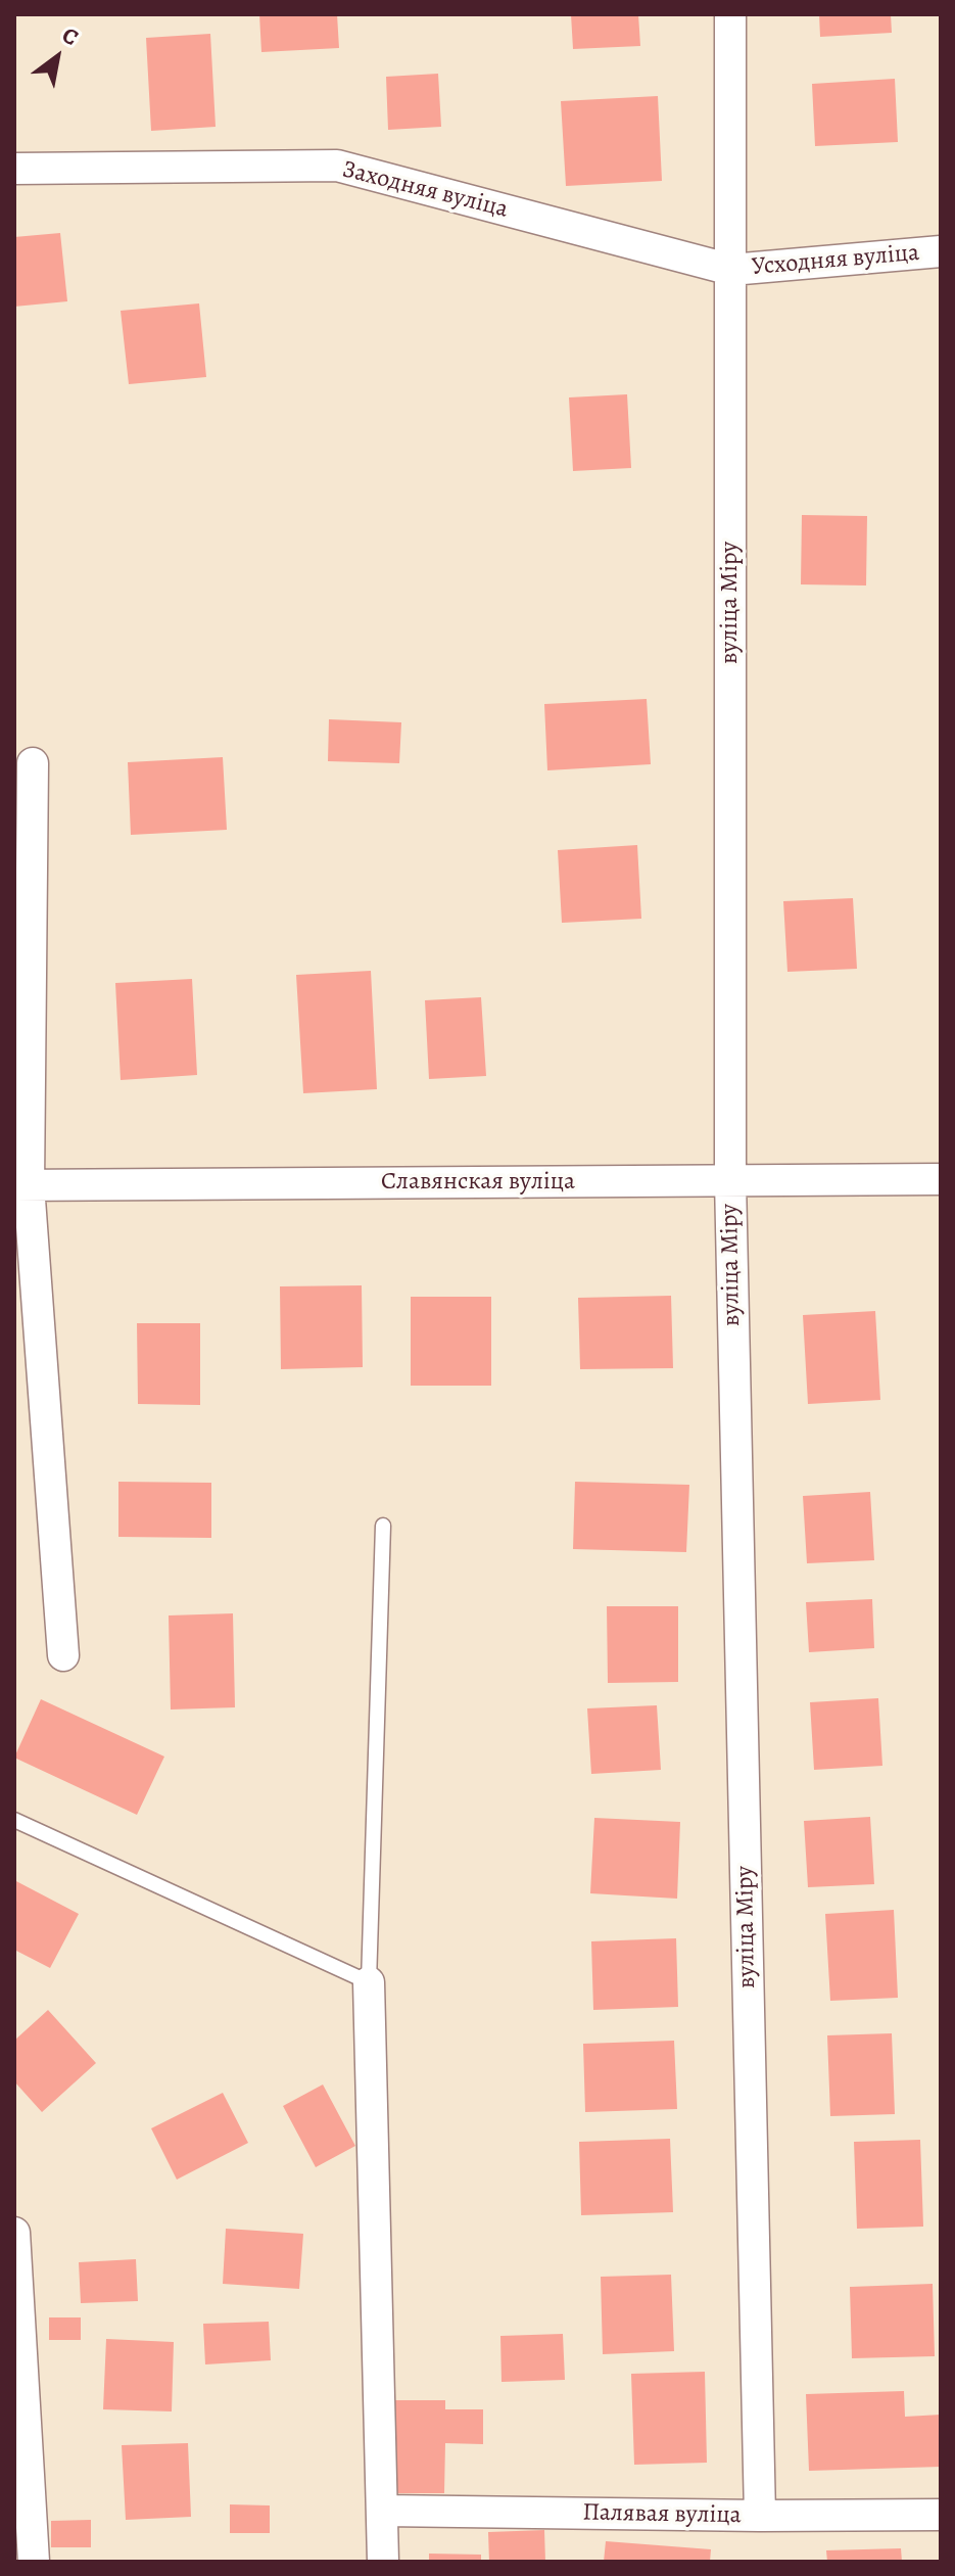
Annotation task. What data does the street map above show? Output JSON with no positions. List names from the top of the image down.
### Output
{
  "streets": {
    "street": [
      "Заходняя вуліца",
      "Усходняя вуліца",
      "вуліца Міру",
      "Славянская вуліца",
      "Палявая вуліца"
    ]
  },
  "crossings": [
    ["Заходняя вуліца", "Усходняя вуліца"],
    ["Заходняя вуліца", "вуліца Міру"],
    ["Усходняя вуліца", "вуліца Міру"],
    ["вуліца Міру", "Славянская вуліца"],
    ["вуліца Міру", "Палявая вуліца"]
  ],
  "north": "top right"
}
